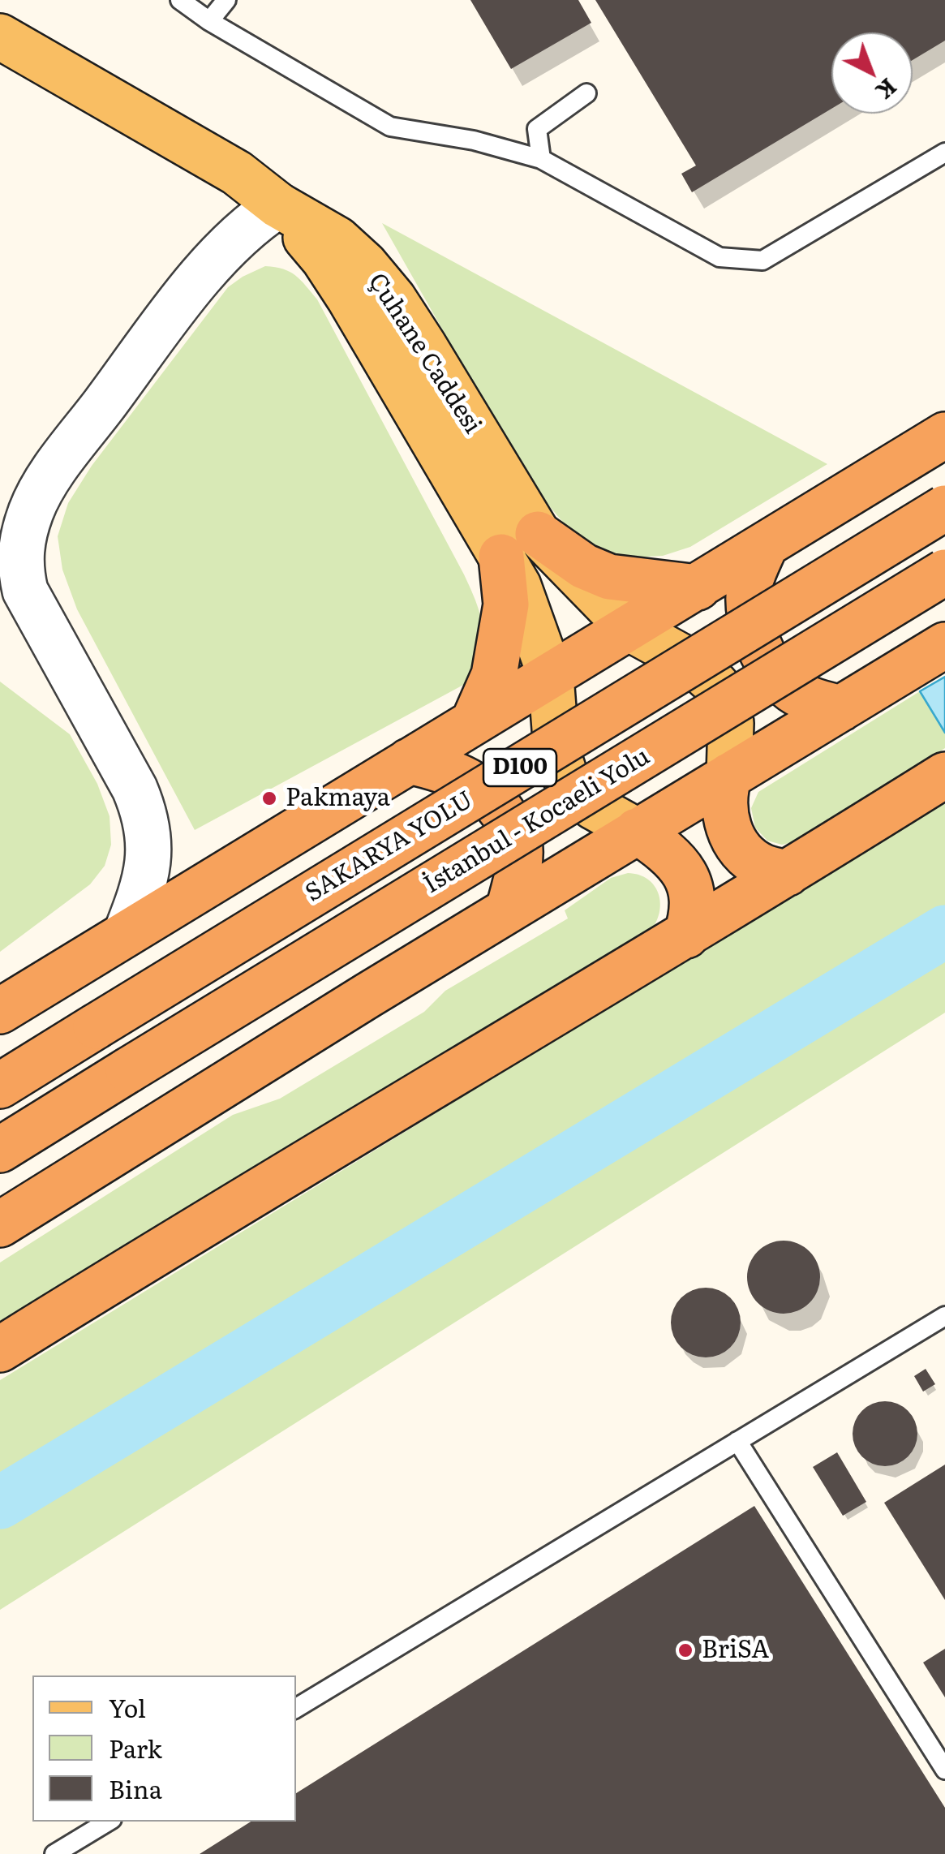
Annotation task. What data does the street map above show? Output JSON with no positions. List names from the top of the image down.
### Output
{
  "streets": {
    "highway": ["D100", "İstanbul - Kocaeli Yolu", "SAKARYA YOLU"],
    "main road": ["Çuhane Caddesi"]
  },
  "places": ["Pakmaya", "BriSA"],
  "legend": ["Yol", "Park", "Bina"],
  "north": "bottom right"
}
